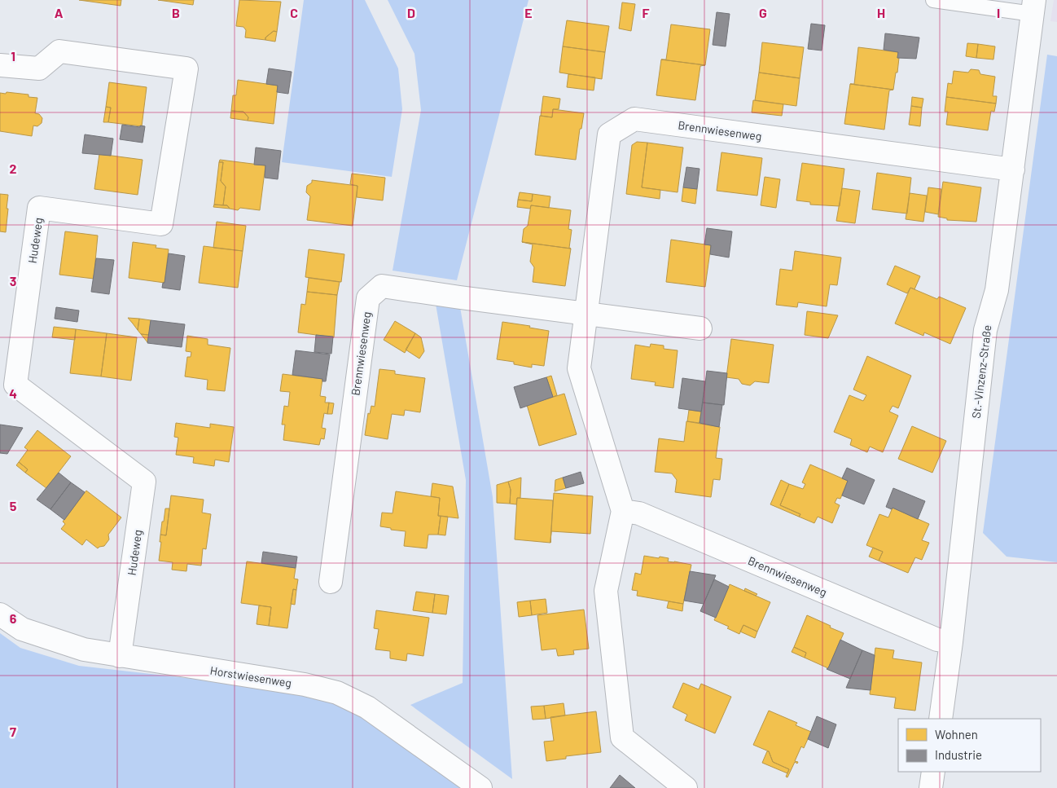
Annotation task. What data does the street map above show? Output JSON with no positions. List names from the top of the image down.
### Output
{
  "streets": {
    "street": [
      "Brennwiesenweg",
      "Hudeweg",
      "St.-Vinzenz-Straße",
      "Horstwiesenweg"
    ]
  },
  "crossings": [
    ["Brennwiesenweg", "St.-Vinzenz-Straße"],
    ["Hudeweg", "Horstwiesenweg"]
  ],
  "legend": ["Wohnen", "Industrie"],
  "grid": {
    "columns": [
      "A",
      "B",
      "C",
      "D",
      "E",
      "F",
      "G",
      "H",
      "I"
    ],
    "rows": [
      "1",
      "2",
      "3",
      "4",
      "5",
      "6",
      "7"
    ]
  }
}
